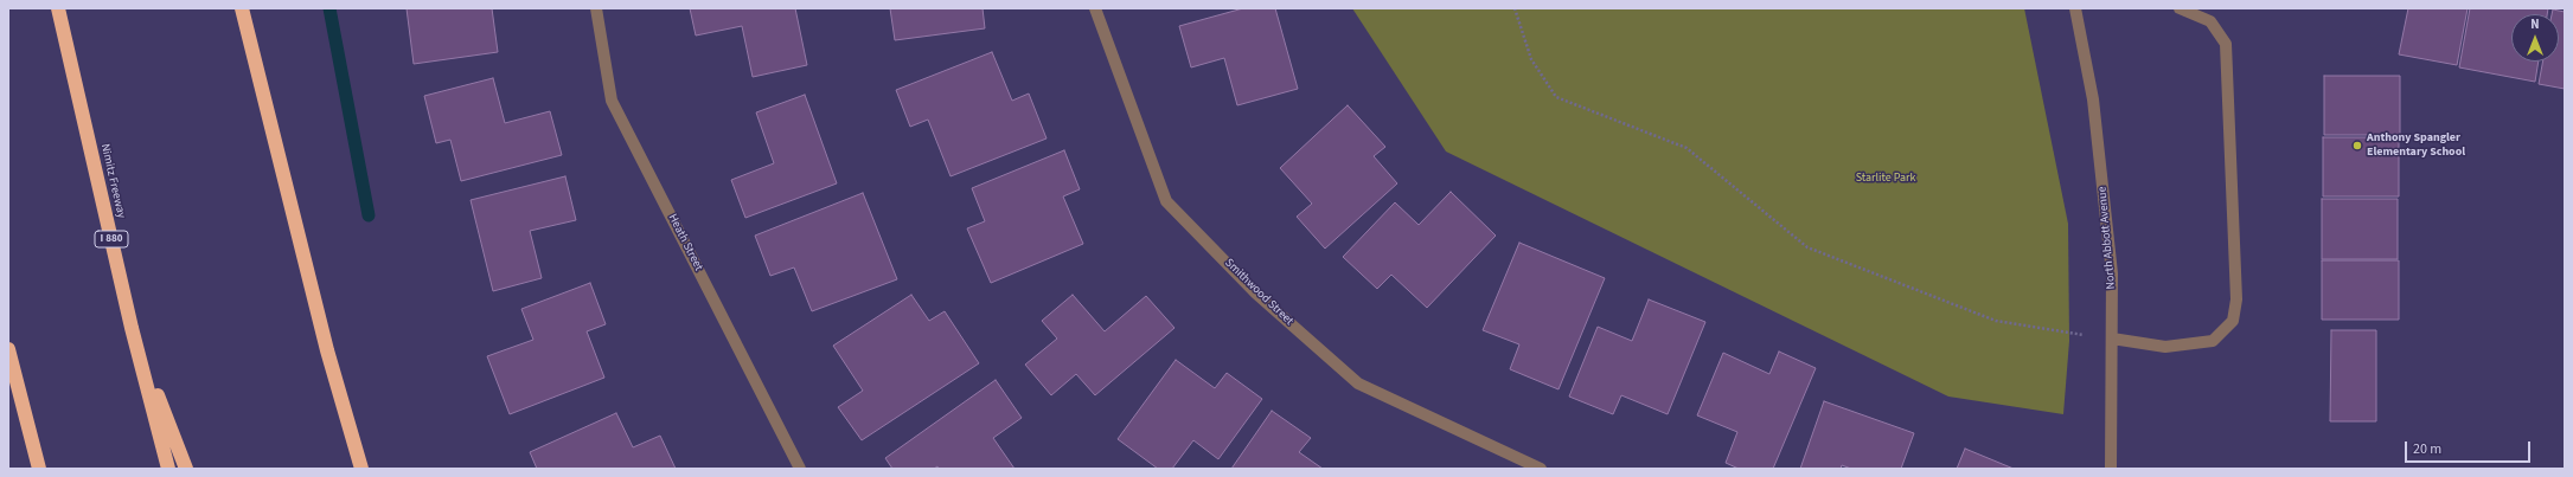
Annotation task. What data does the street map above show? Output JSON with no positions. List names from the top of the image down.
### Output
{
  "streets": {
    "highway": ["Nimitz Freeway", "I 880"],
    "street": ["North Abbott Avenue", "Heath Street", "Smithwood Street"]
  },
  "parks": ["Starlite Park"],
  "places": ["Anthony Spangler Elementary School"],
  "scale_bar": "20 m",
  "north": "top"
}
